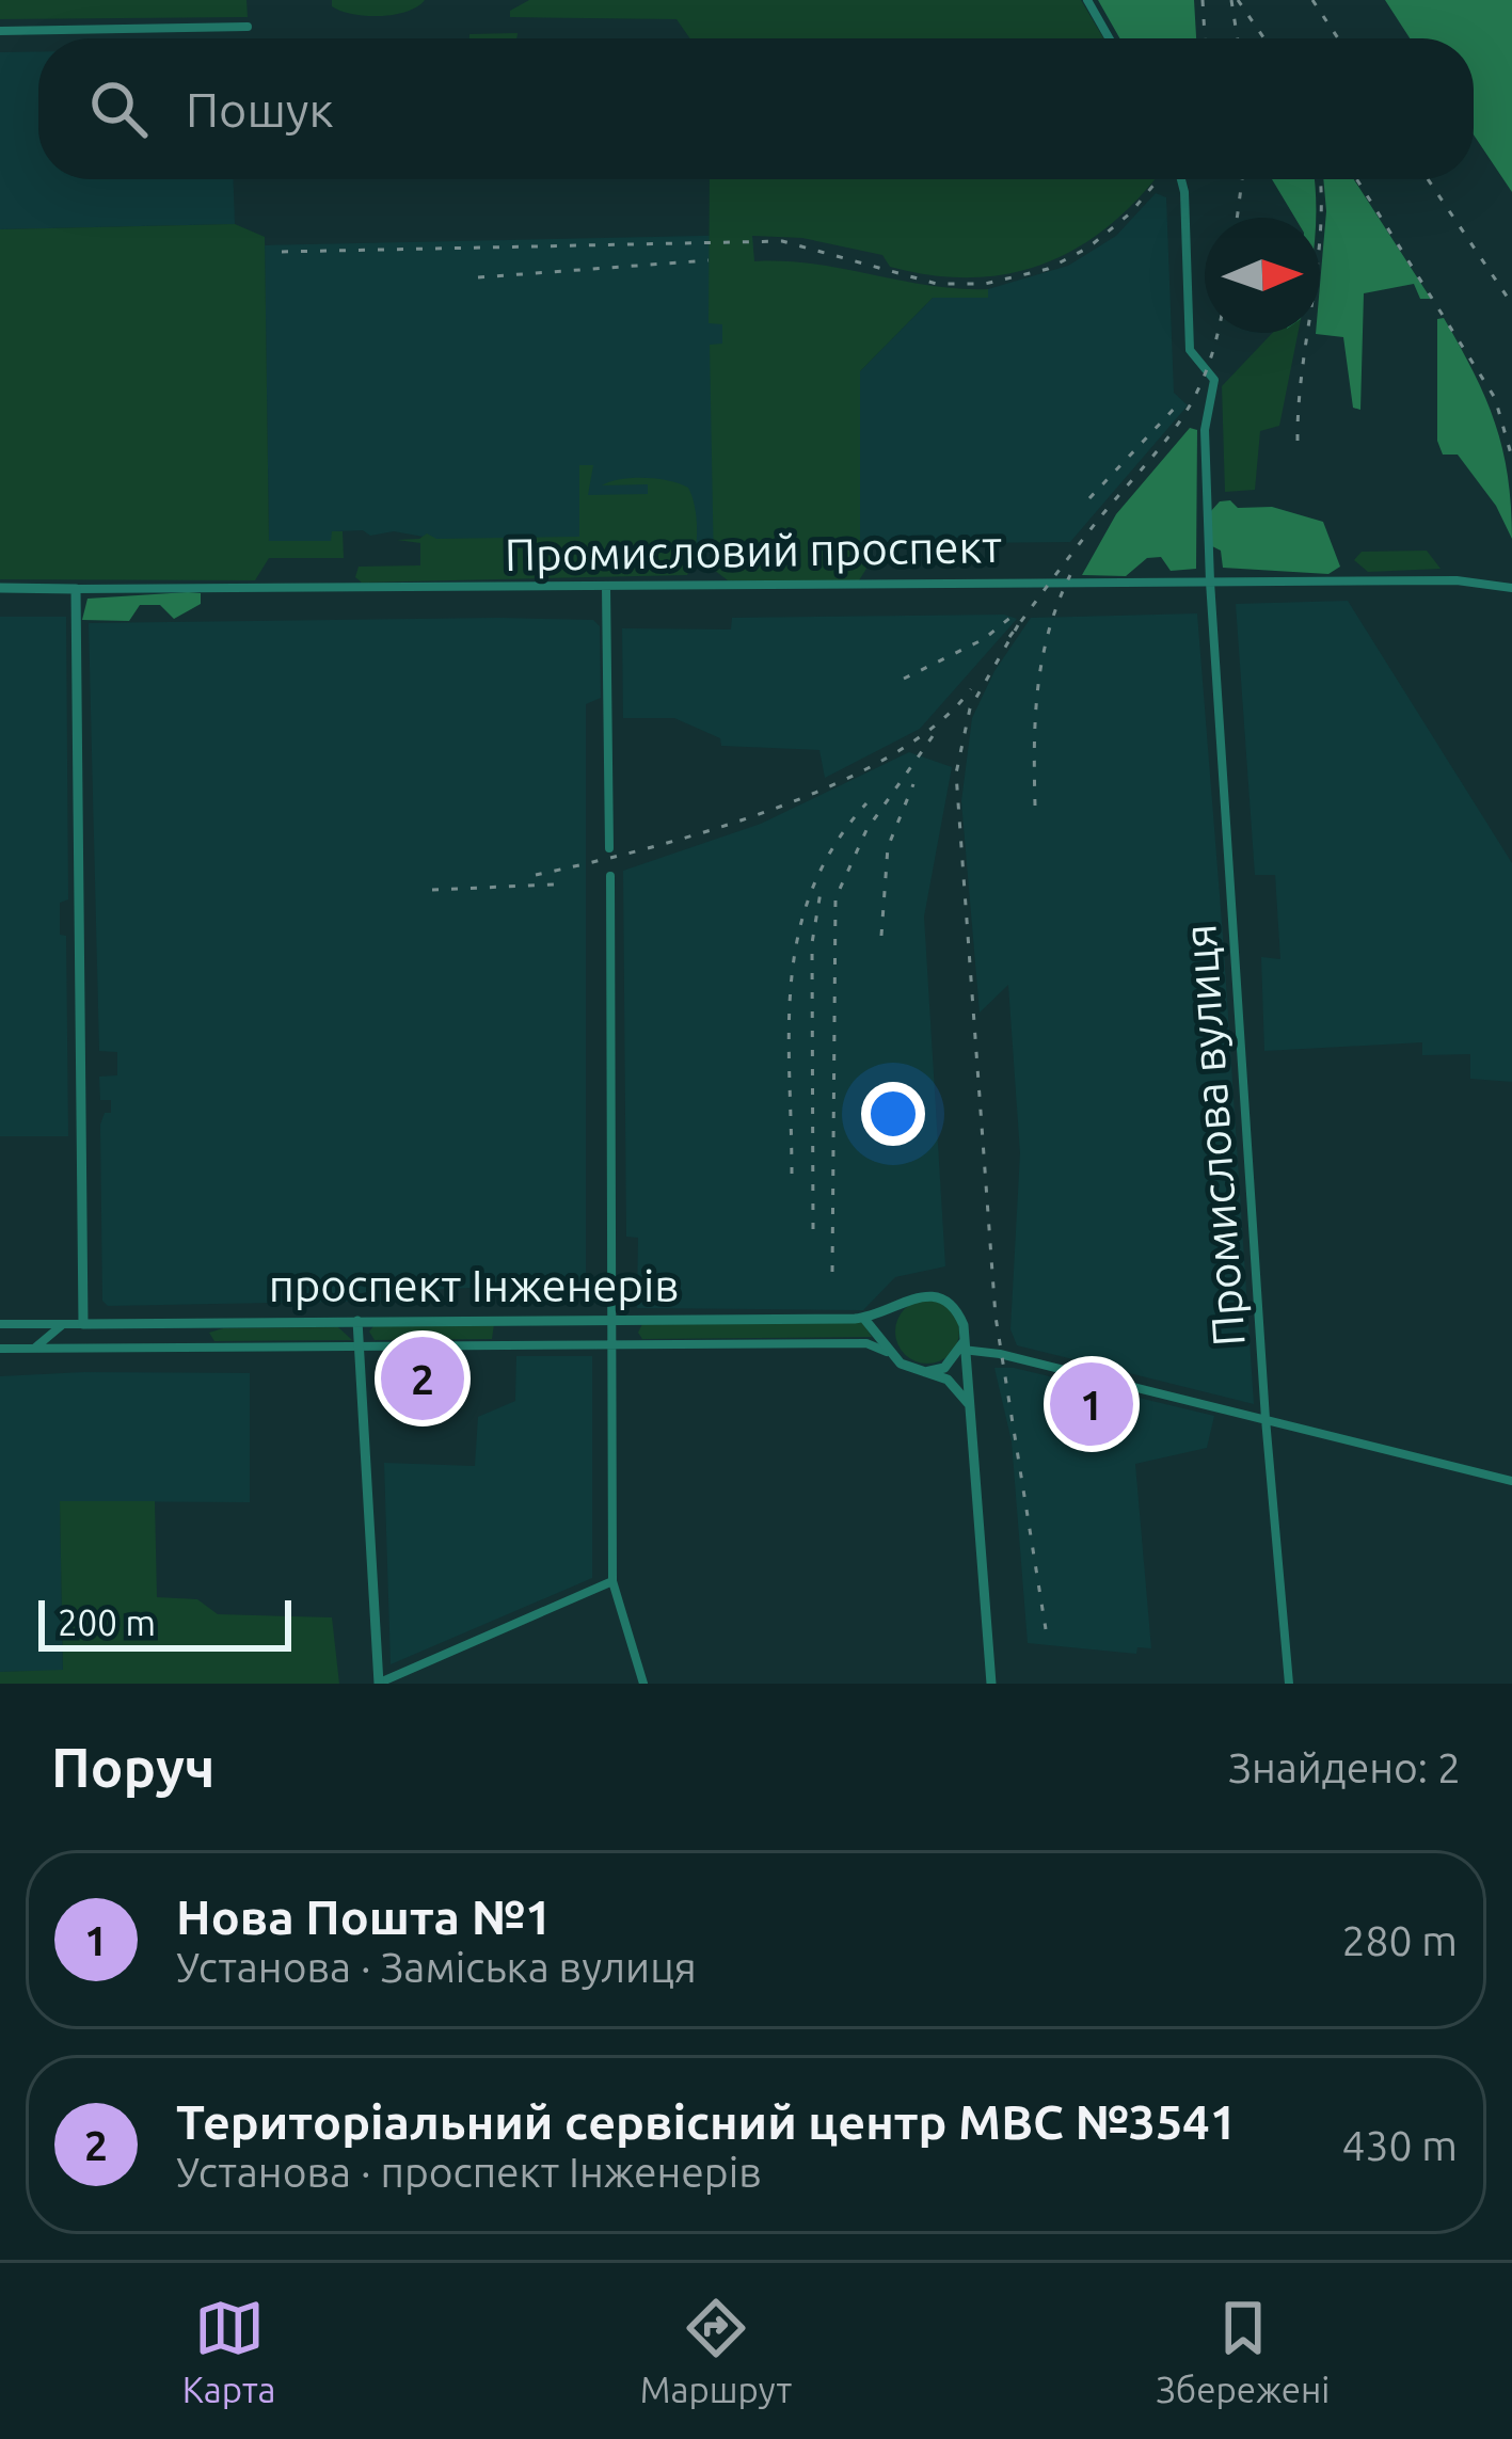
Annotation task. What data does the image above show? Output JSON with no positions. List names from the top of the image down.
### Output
{
  "streets": {
    "street": ["Промисловий проспект", "Промислова вулиця", "проспект Інженерів"]
  },
  "crossings": [
    ["Промисловий проспект", "Промислова вулиця"]
  ],
  "scale_bar": "200 m",
  "north": "right",
  "page": {
    "search": "Пошук",
    "pins": ["2", "1"],
    "scale": "200 m",
    "heading": ["Поруч", "Знайдено: 2"],
    "list": [
      {
        "mark": "1",
        "name": "Нова Пошта №1",
        "note": "Установа · Заміська вулиця",
        "value": "280 m"
      },
      {
        "mark": "2",
        "name": "Територіальний сервісний центр МВС №3541",
        "note": "Установа · проспект Інженерів",
        "value": "430 m"
      }
    ],
    "nav": ["Карта", "Маршрут", "Збережені"]
  }
}
